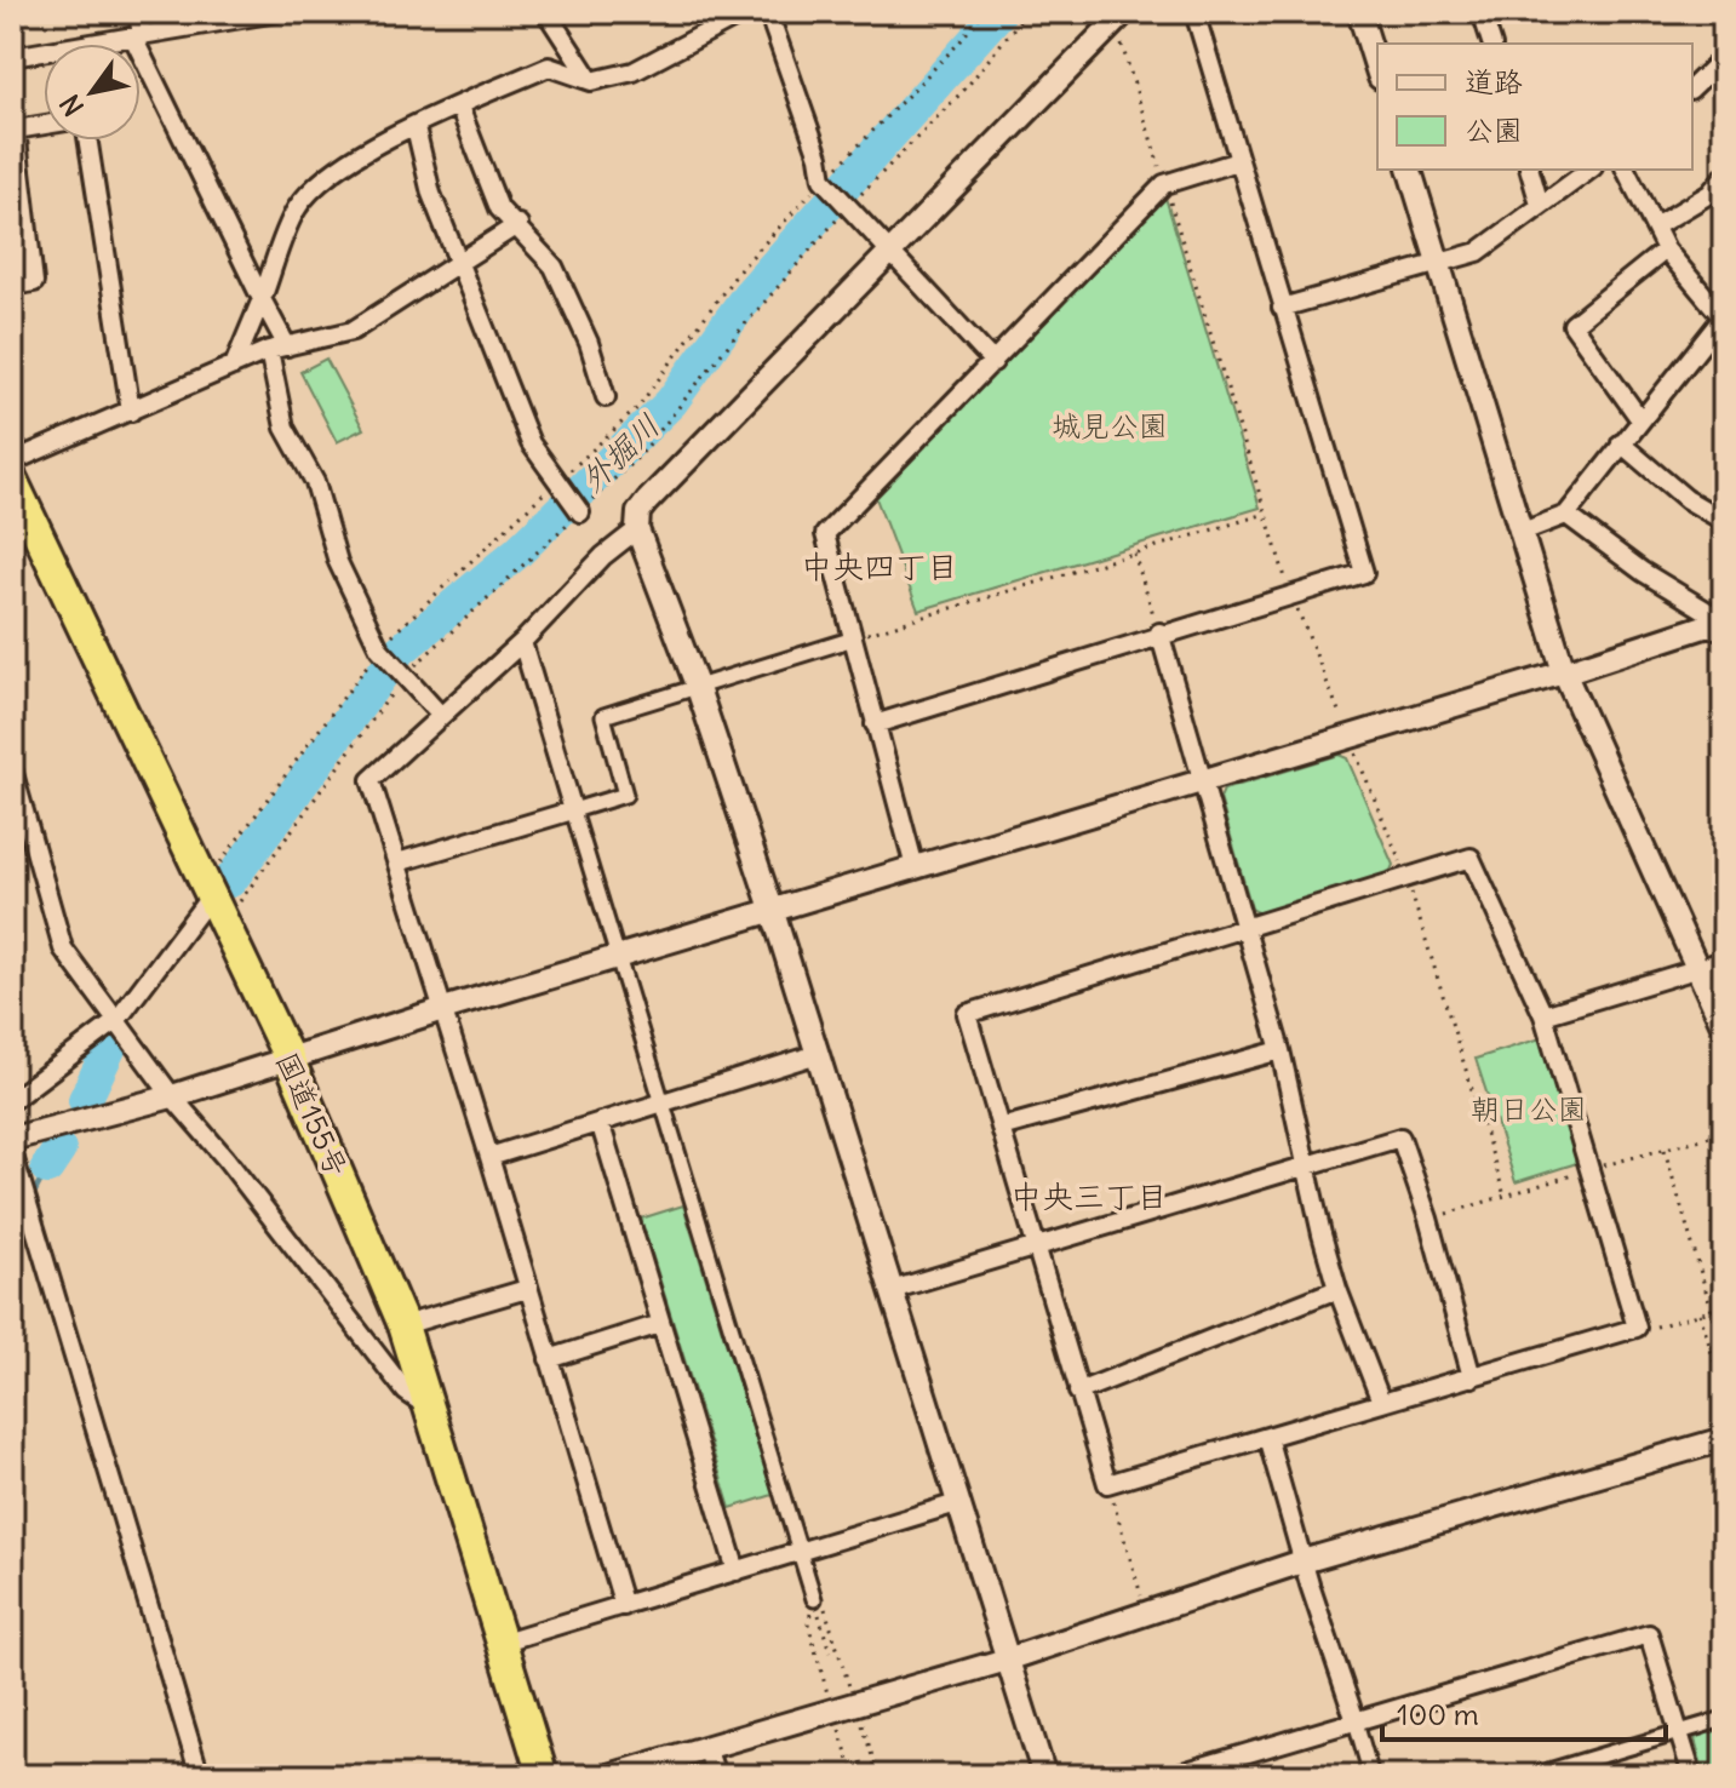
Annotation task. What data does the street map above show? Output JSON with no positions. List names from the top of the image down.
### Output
{
  "streets": {
    "highway": ["国道155号"]
  },
  "districts": ["中央四丁目", "中央三丁目"],
  "water": ["外掘川"],
  "parks": ["城見公園", "朝日公園"],
  "legend": ["道路", "公園"],
  "scale_bar": "100 m",
  "north": "bottom left"
}
